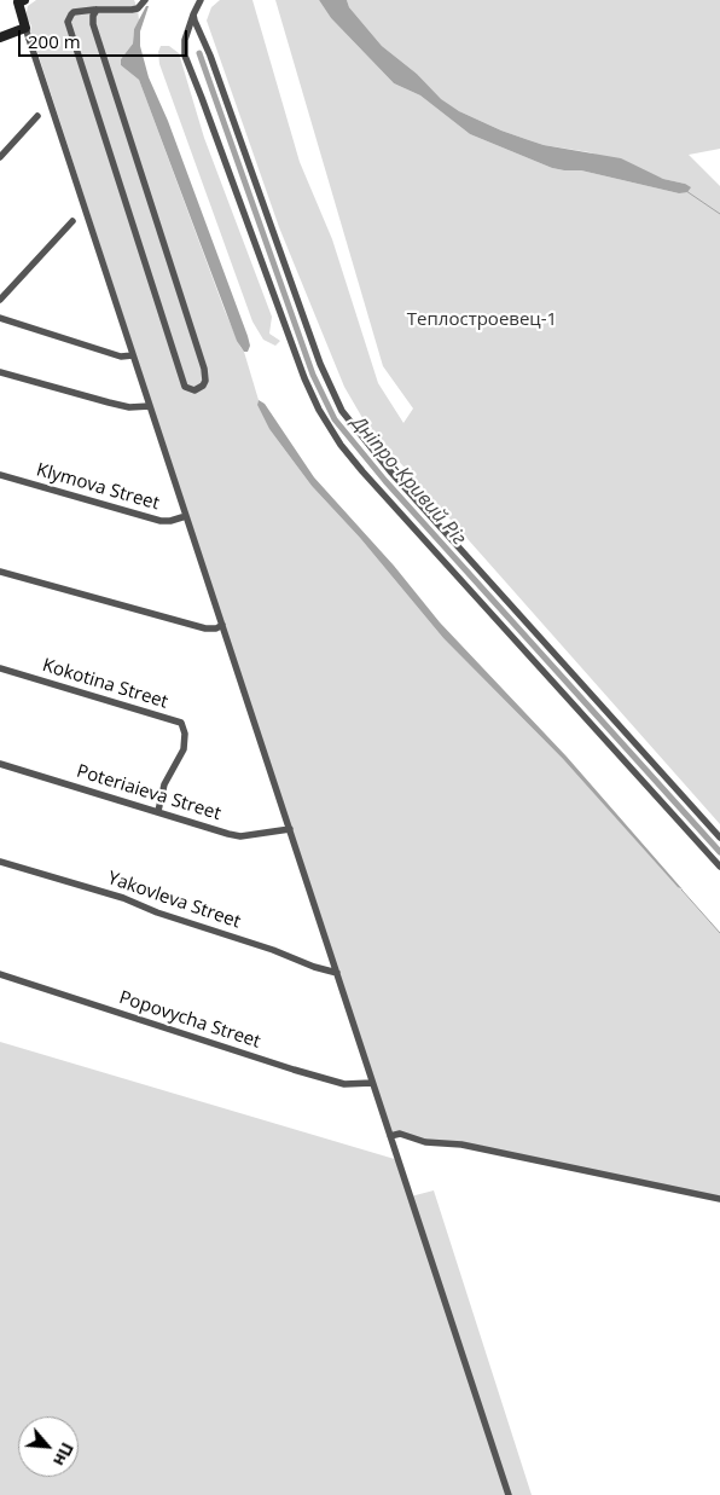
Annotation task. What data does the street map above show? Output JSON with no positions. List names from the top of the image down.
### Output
{
  "streets": {
    "street": [
      "Klymova Street",
      "Kokotina Street",
      "Poteriaieva Street",
      "Yakovleva Street",
      "Popovycha Street"
    ]
  },
  "crossings": [
    ["Kokotina Street", "Poteriaieva Street"]
  ],
  "water": ["Дніпро-Кривий Ріг"],
  "parks": ["Теплостроевец-1"],
  "scale_bar": "200 m",
  "north": "bottom right"
}
